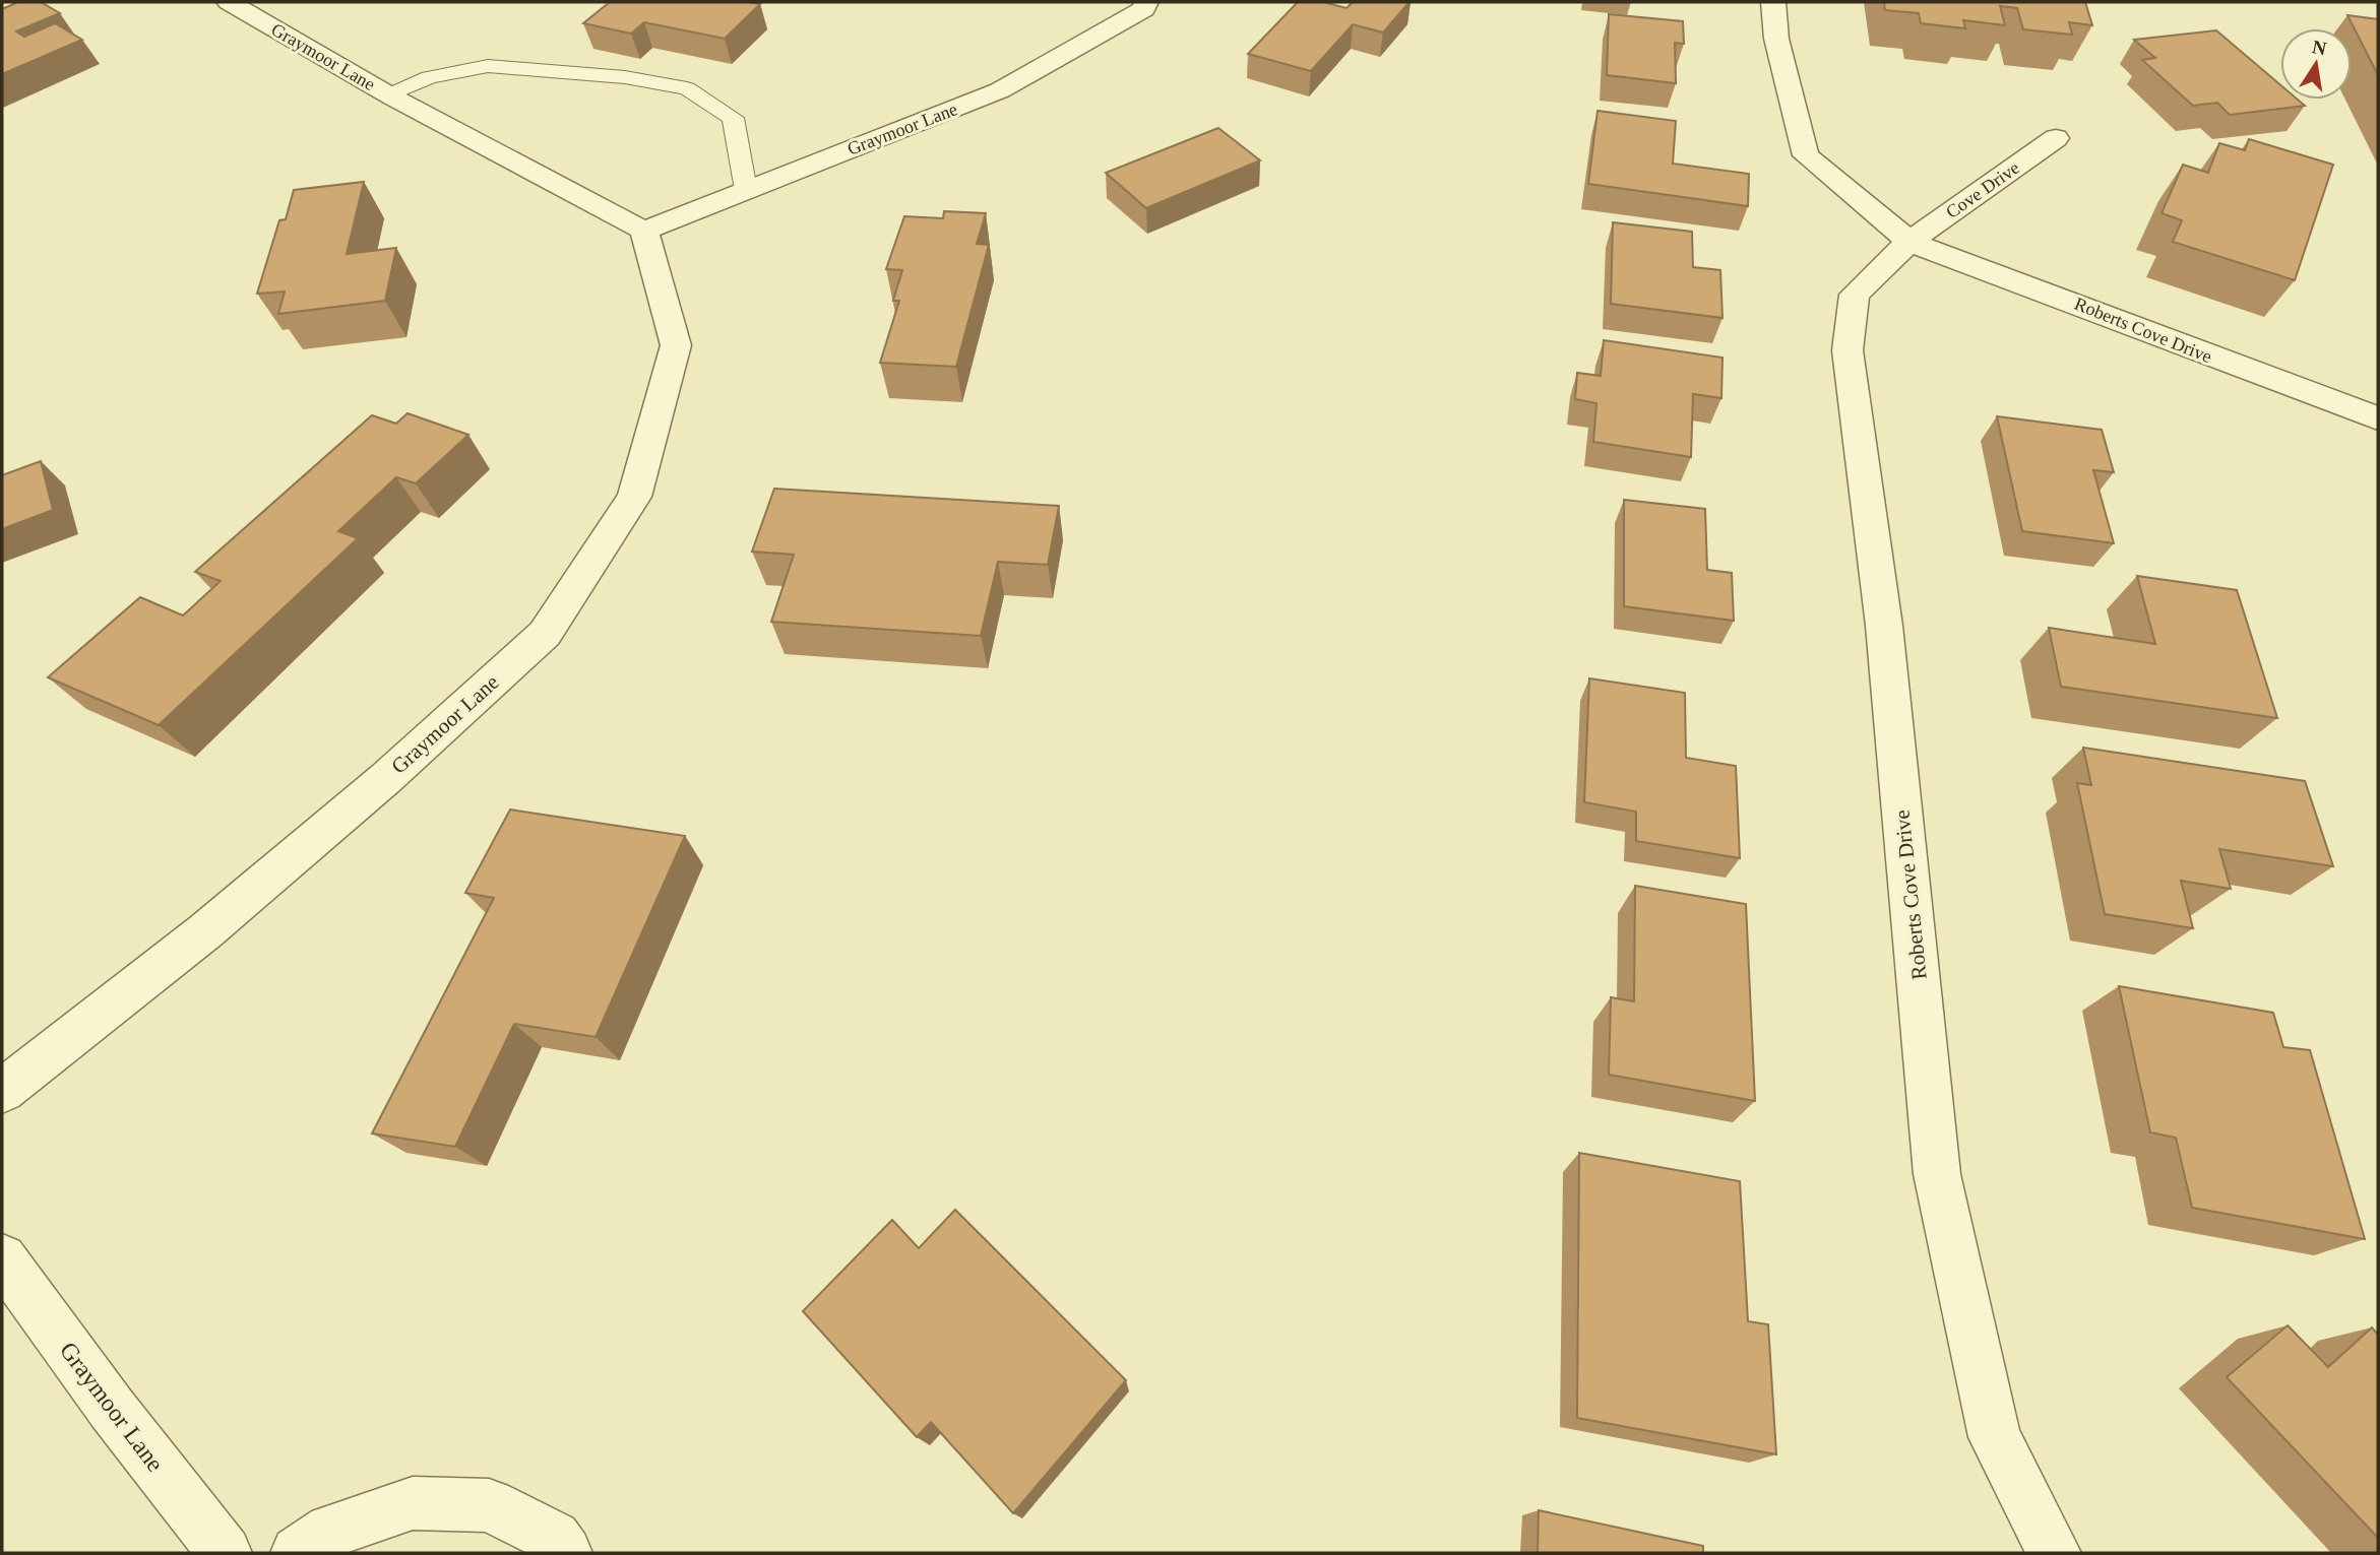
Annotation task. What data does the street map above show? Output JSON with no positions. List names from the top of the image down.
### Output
{
  "streets": {
    "street": ["Graymoor Lane", "Cove Drive", "Roberts Cove Drive"]
  },
  "crossings": [
    ["Cove Drive", "Roberts Cove Drive"]
  ],
  "north": "top"
}
